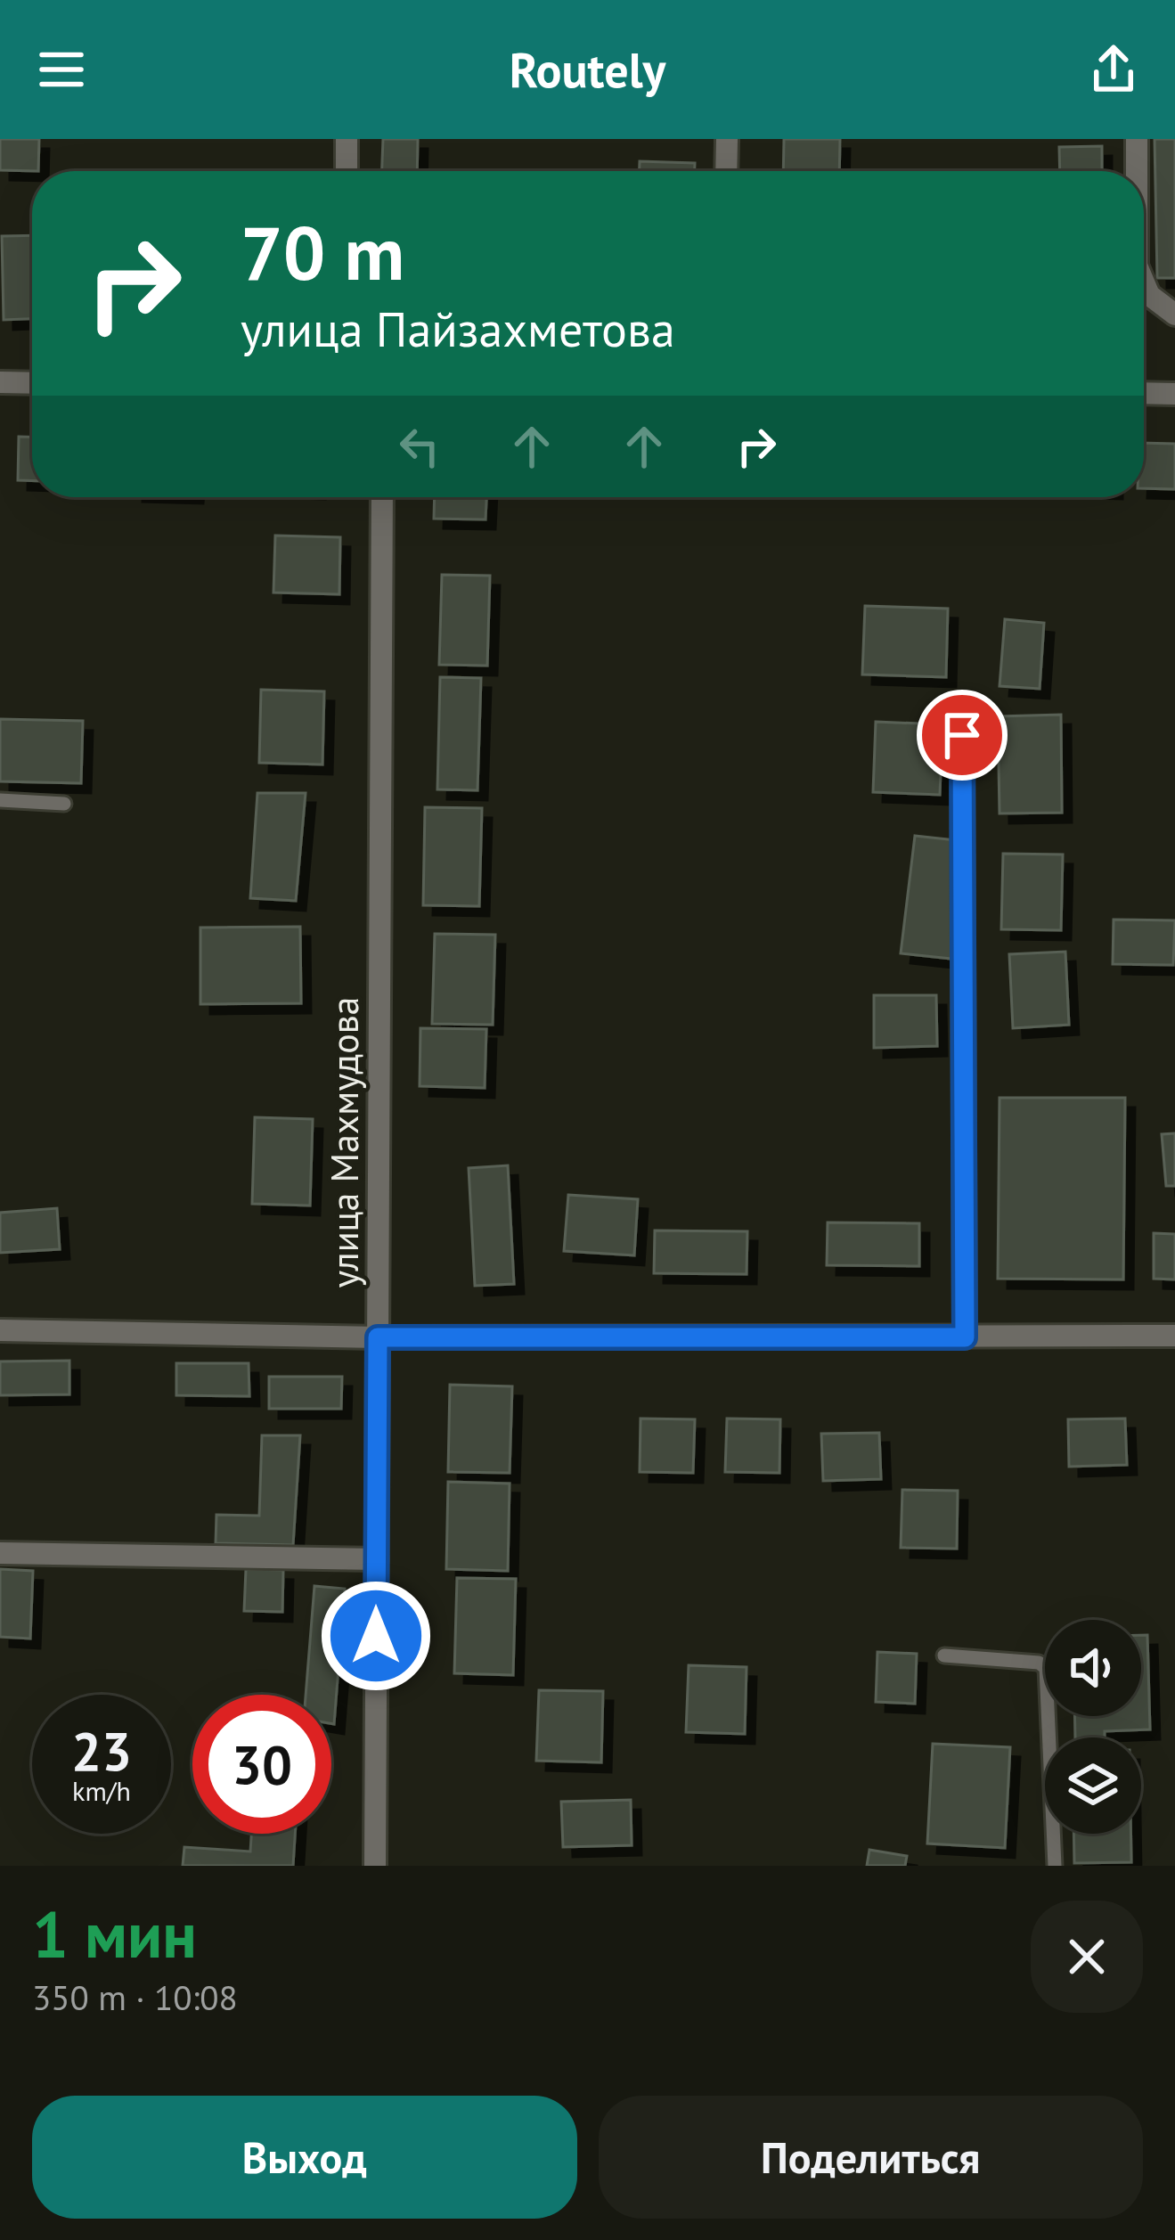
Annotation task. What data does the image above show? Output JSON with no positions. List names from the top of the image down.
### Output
{
  "streets": {
    "street": ["улица Махмудова"]
  },
  "page": {
    "header": "Routely",
    "turn": ["70 m", "улица Пайзахметова"],
    "speed": "23 km/h",
    "limit": "30",
    "heading": ["1 мин", "350 m · 10:08"],
    "buttons": ["Выход", "Поделиться"]
  }
}
